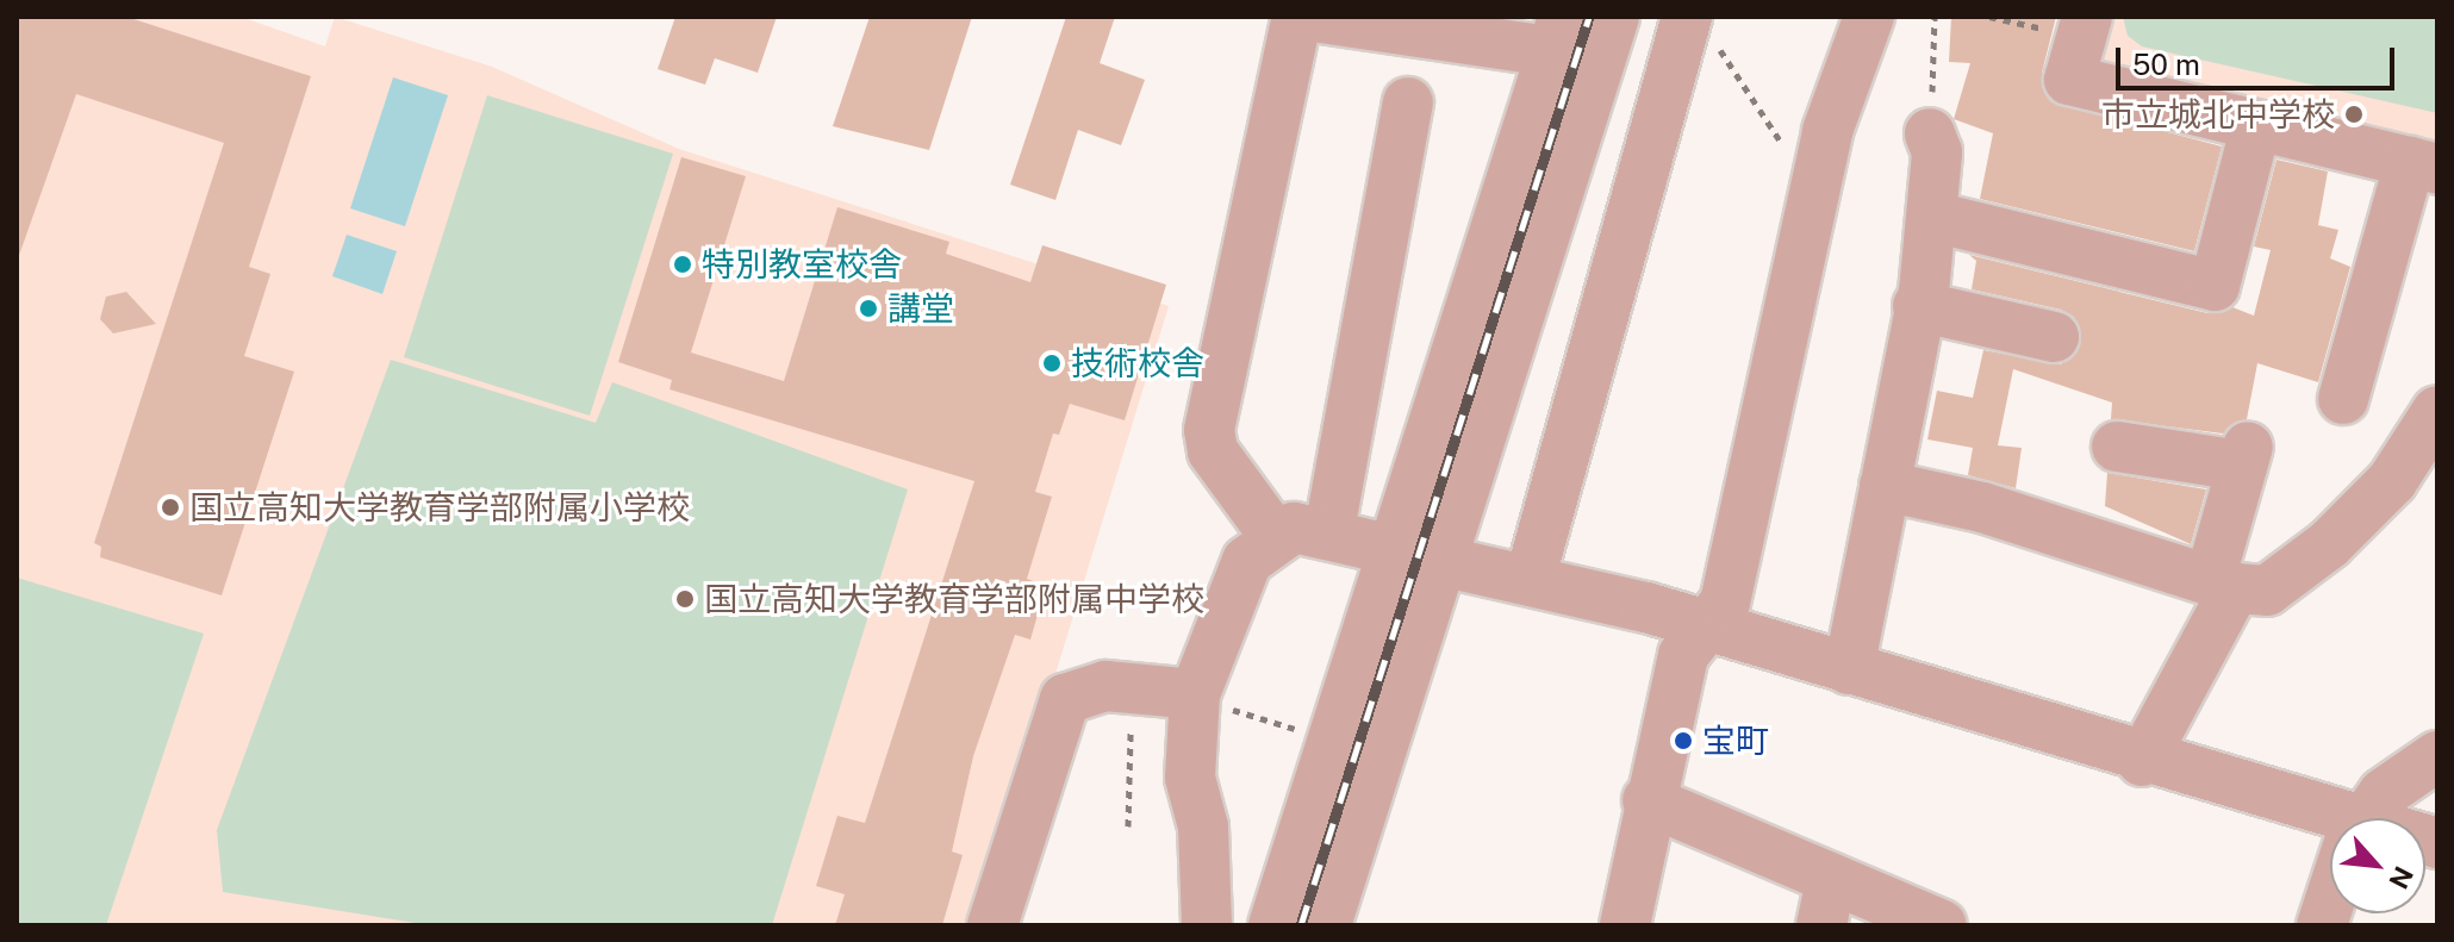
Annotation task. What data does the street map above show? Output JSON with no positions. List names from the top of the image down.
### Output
{
  "places": [
    "市立城北中学校",
    "特別教室校舎",
    "講堂",
    "技術校舎",
    "国立高知大学教育学部附属小学校",
    "国立高知大学教育学部附属中学校",
    "宝町"
  ],
  "scale_bar": "50 m",
  "north": "bottom right"
}
